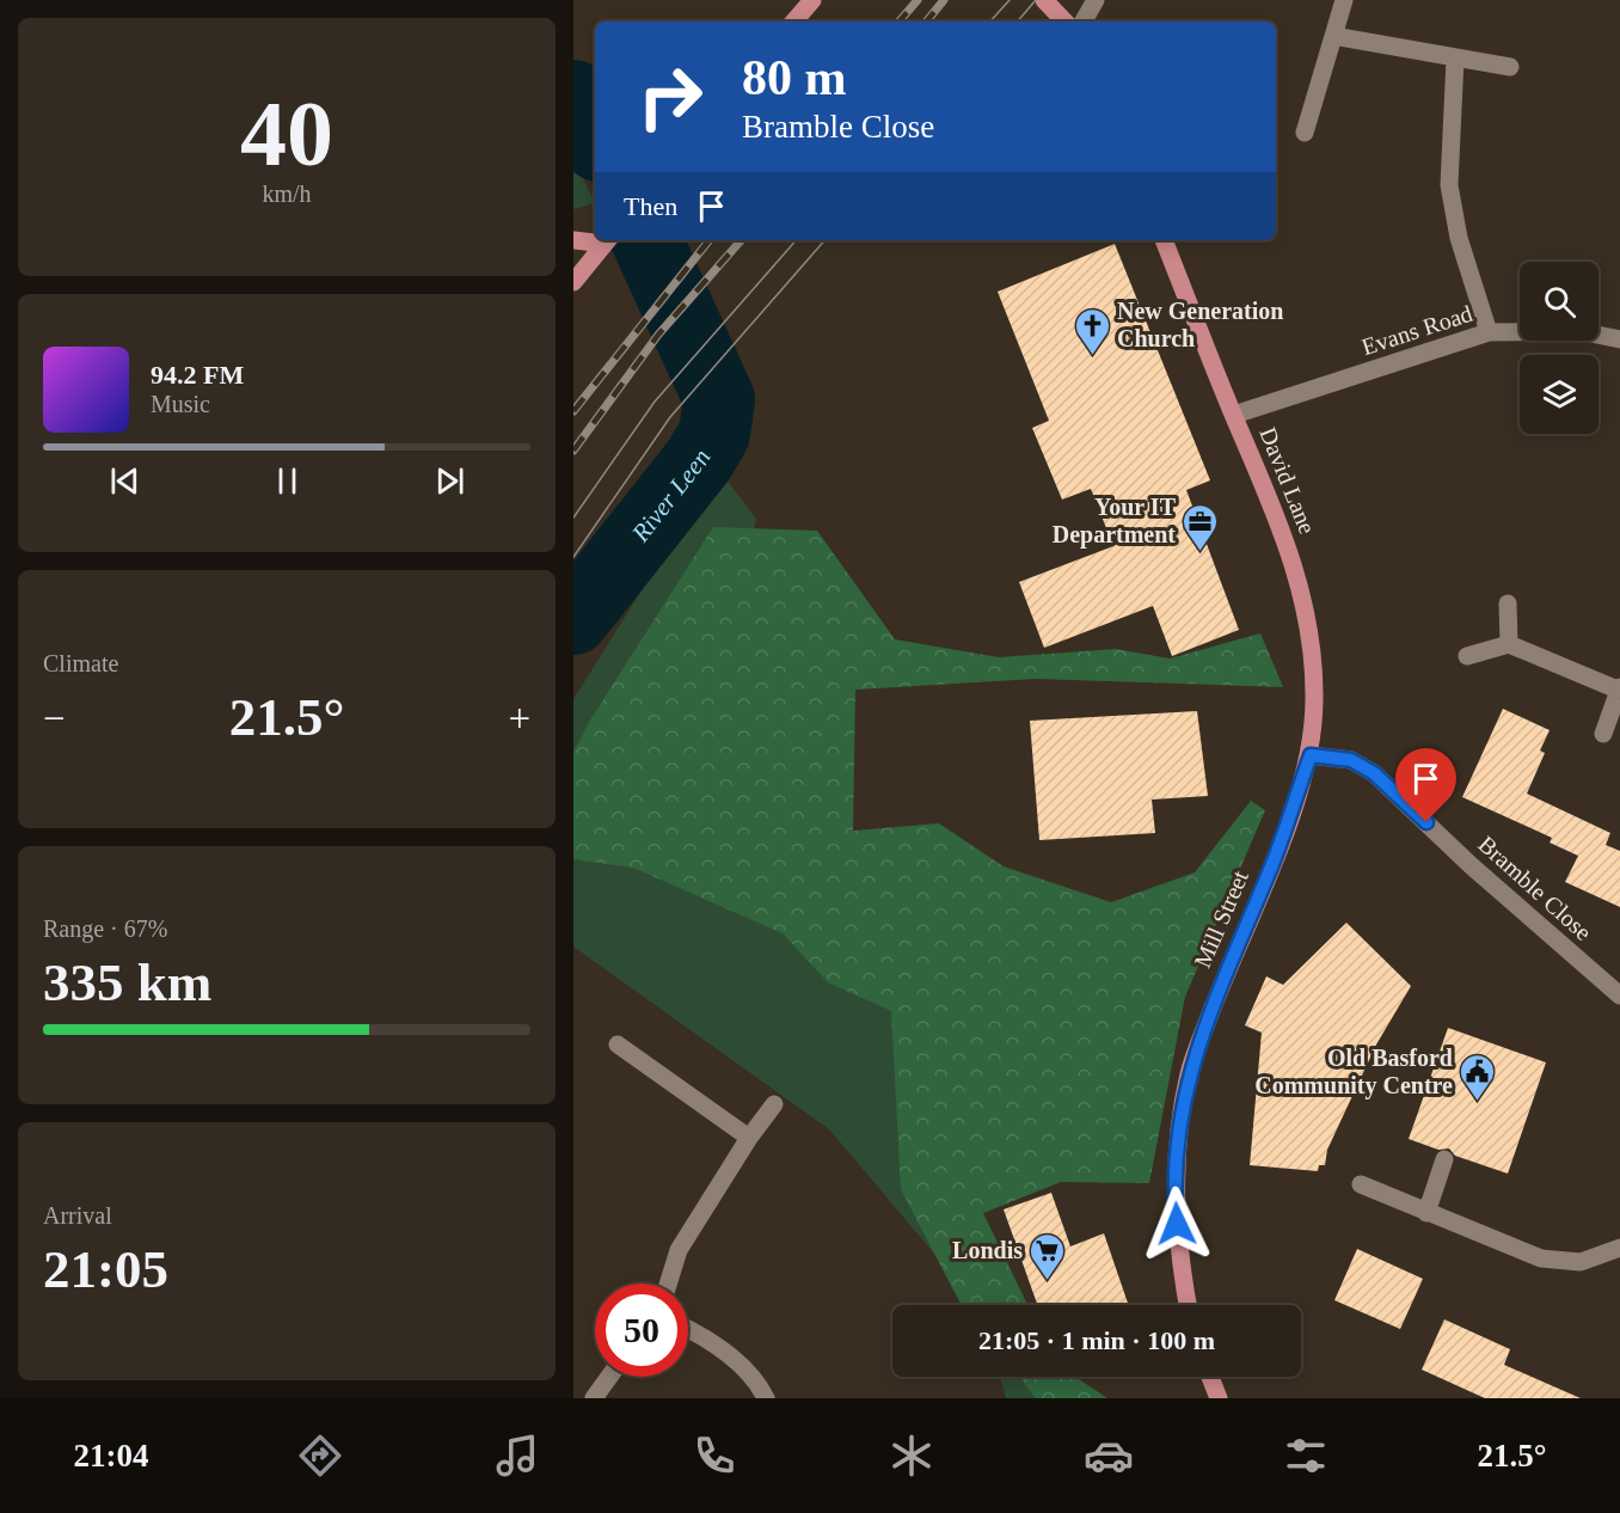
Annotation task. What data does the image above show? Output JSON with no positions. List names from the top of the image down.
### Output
{
  "streets": {
    "main road": ["David Lane", "Mill Street"],
    "street": ["Evans Road", "Bramble Close"]
  },
  "crossings": [
    ["Evans Road", "David Lane"],
    ["David Lane", "Bramble Close"],
    ["David Lane", "Mill Street"],
    ["Bramble Close", "Mill Street"]
  ],
  "water": ["River Leen"],
  "places": {
    "church": ["New Generation Church"],
    "office": ["Your IT Department"],
    "public building": ["Old Basford Community Centre"],
    "supermarket": ["Londis"]
  },
  "page": {
    "tile": [
      ["40", "km/h"],
      "Climate",
      ["Range · 67%", "335 km"],
      ["Arrival", "21:05"]
    ],
    "turn": ["80 m", "Bramble Close"],
    "then": "Then",
    "song": ["94.2 FM", "Music"],
    "heat": ["−", "21.5°", "+"],
    "limit": "50",
    "trip": "21:05 · 1 min · 100 m",
    "tabs": ["21:04", "21.5°"]
  }
}
